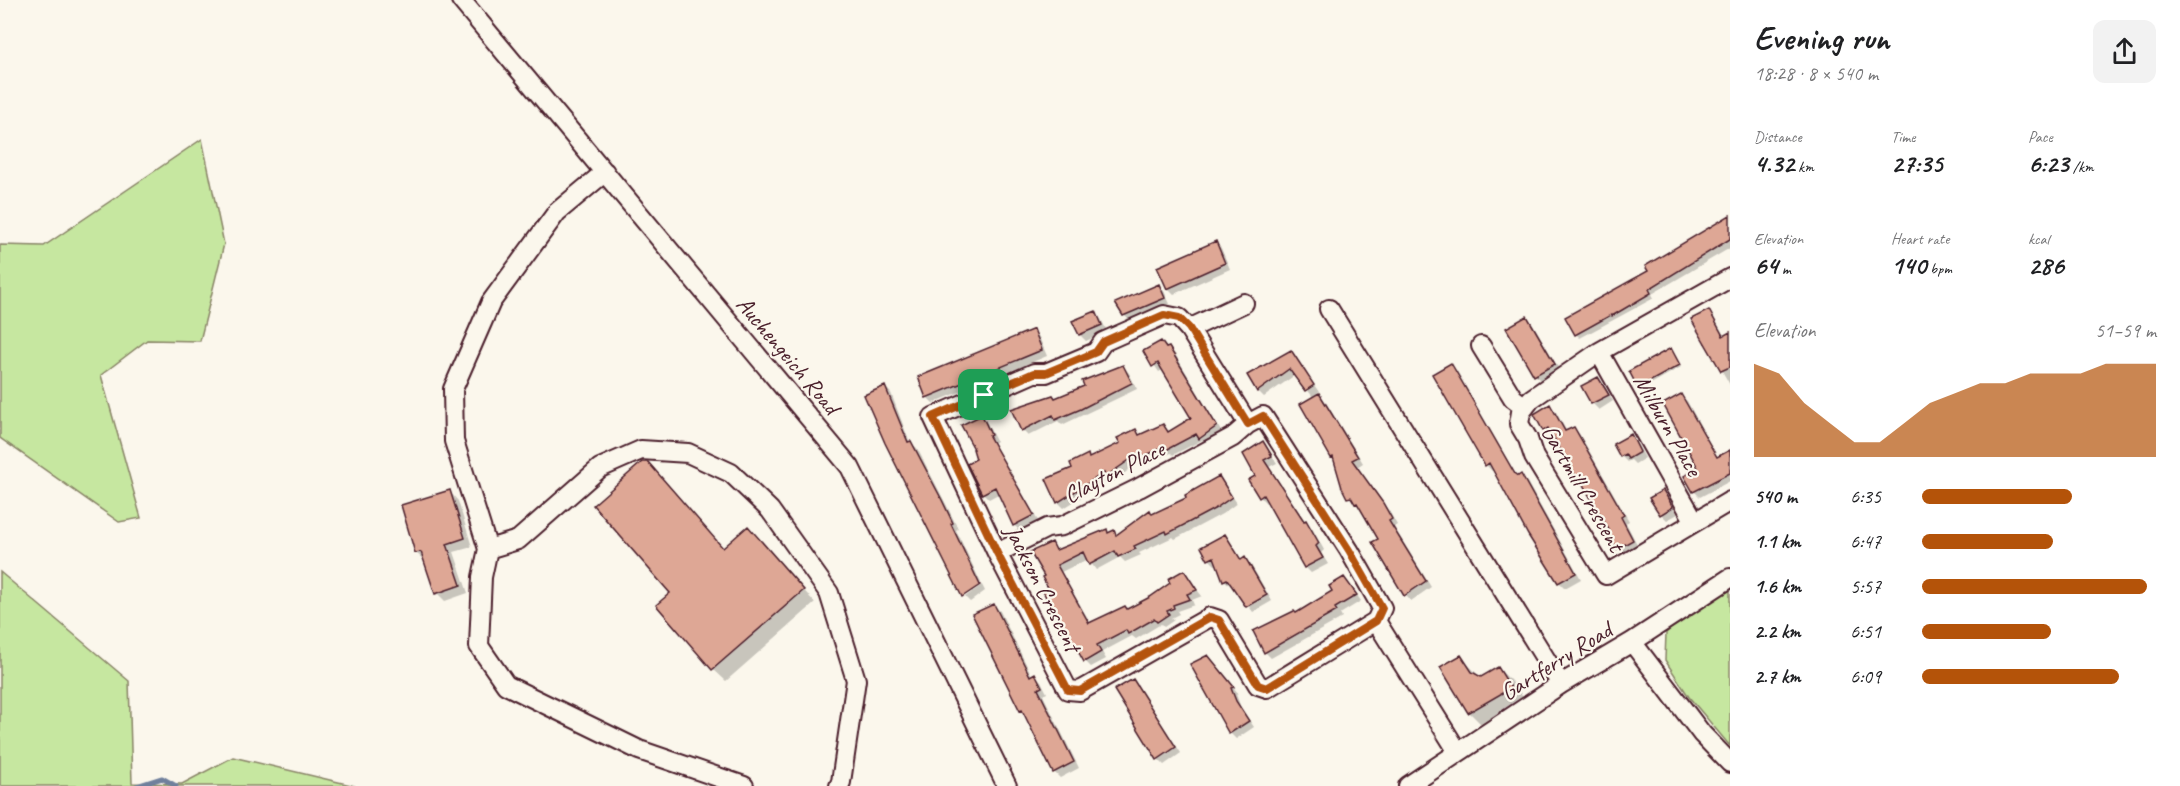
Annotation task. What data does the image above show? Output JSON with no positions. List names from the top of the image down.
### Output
{
  "streets": {
    "street": [
      "Auchengeich Road",
      "Milburn Place",
      "Clayton Place",
      "Gartmill Crescent",
      "Jackson Crescent",
      "Gartferry Road"
    ]
  },
  "crossings": [
    ["Milburn Place", "Gartmill Crescent"],
    ["Clayton Place", "Jackson Crescent"]
  ],
  "page": {
    "heading": ["Evening run", "18:28 · 8 × 540 m"],
    "stats": [
      ["Distance", "4.32 km"],
      ["Time", "27:35"],
      ["Pace", "6:23 /km"],
      ["Elevation", "64 m"],
      ["Heart rate", "140 bpm"],
      ["kcal", "286"]
    ],
    "chart": ["Elevation", "51–59 m"],
    "list": [
      {
        "name": "540 m",
        "note": "6:35"
      },
      {
        "name": "1.1 km",
        "note": "6:47"
      },
      {
        "name": "1.6 km",
        "note": "5:57"
      },
      {
        "name": "2.2 km",
        "note": "6:51"
      },
      {
        "name": "2.7 km",
        "note": "6:09"
      }
    ]
  }
}
